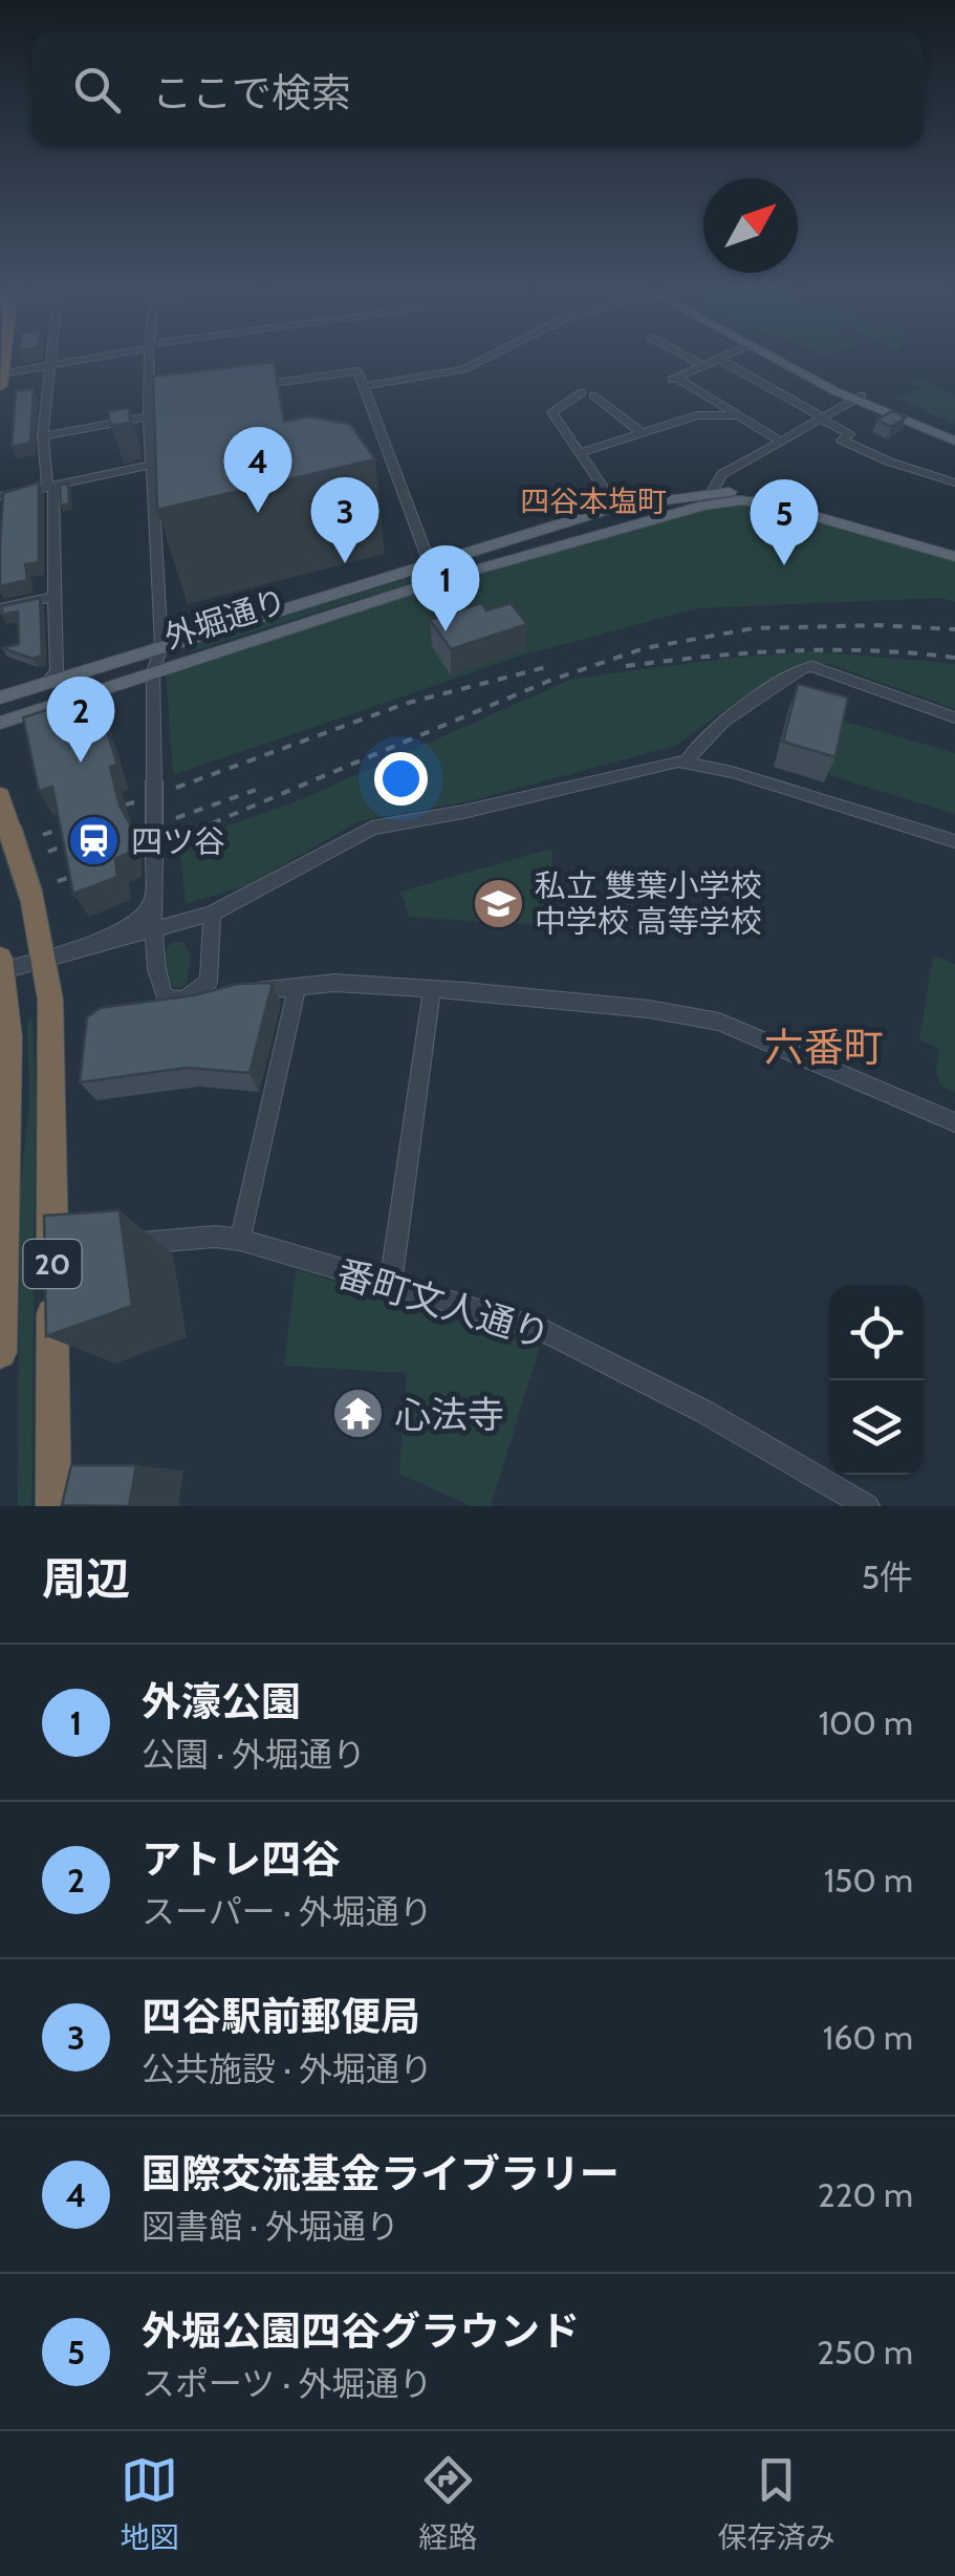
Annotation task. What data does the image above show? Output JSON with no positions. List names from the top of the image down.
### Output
{
  "streets": {
    "highway": ["20"],
    "main road": ["外堀通り"],
    "street": ["番町文人通り"]
  },
  "districts": ["四谷本塩町", "六番町"],
  "places": {
    "station": ["四ツ谷"],
    "school or university": ["私立 雙葉小学校 中学校 高等学校"],
    "temple": ["心法寺"]
  },
  "north": "top right",
  "page": {
    "search": "ここで検索",
    "pins": [
      "4",
      "3",
      "5",
      "1",
      "2"
    ],
    "heading": ["周辺", "5件"],
    "list": [
      {
        "mark": "1",
        "name": "外濠公園",
        "note": "公園 · 外堀通り",
        "value": "100 m"
      },
      {
        "mark": "2",
        "name": "アトレ四谷",
        "note": "スーパー · 外堀通り",
        "value": "150 m"
      },
      {
        "mark": "3",
        "name": "四谷駅前郵便局",
        "note": "公共施設 · 外堀通り",
        "value": "160 m"
      },
      {
        "mark": "4",
        "name": "国際交流基金ライブラリー",
        "note": "図書館 · 外堀通り",
        "value": "220 m"
      },
      {
        "mark": "5",
        "name": "外堀公園四谷グラウンド",
        "note": "スポーツ · 外堀通り",
        "value": "250 m"
      }
    ],
    "nav": ["地図", "経路", "保存済み"]
  }
}
